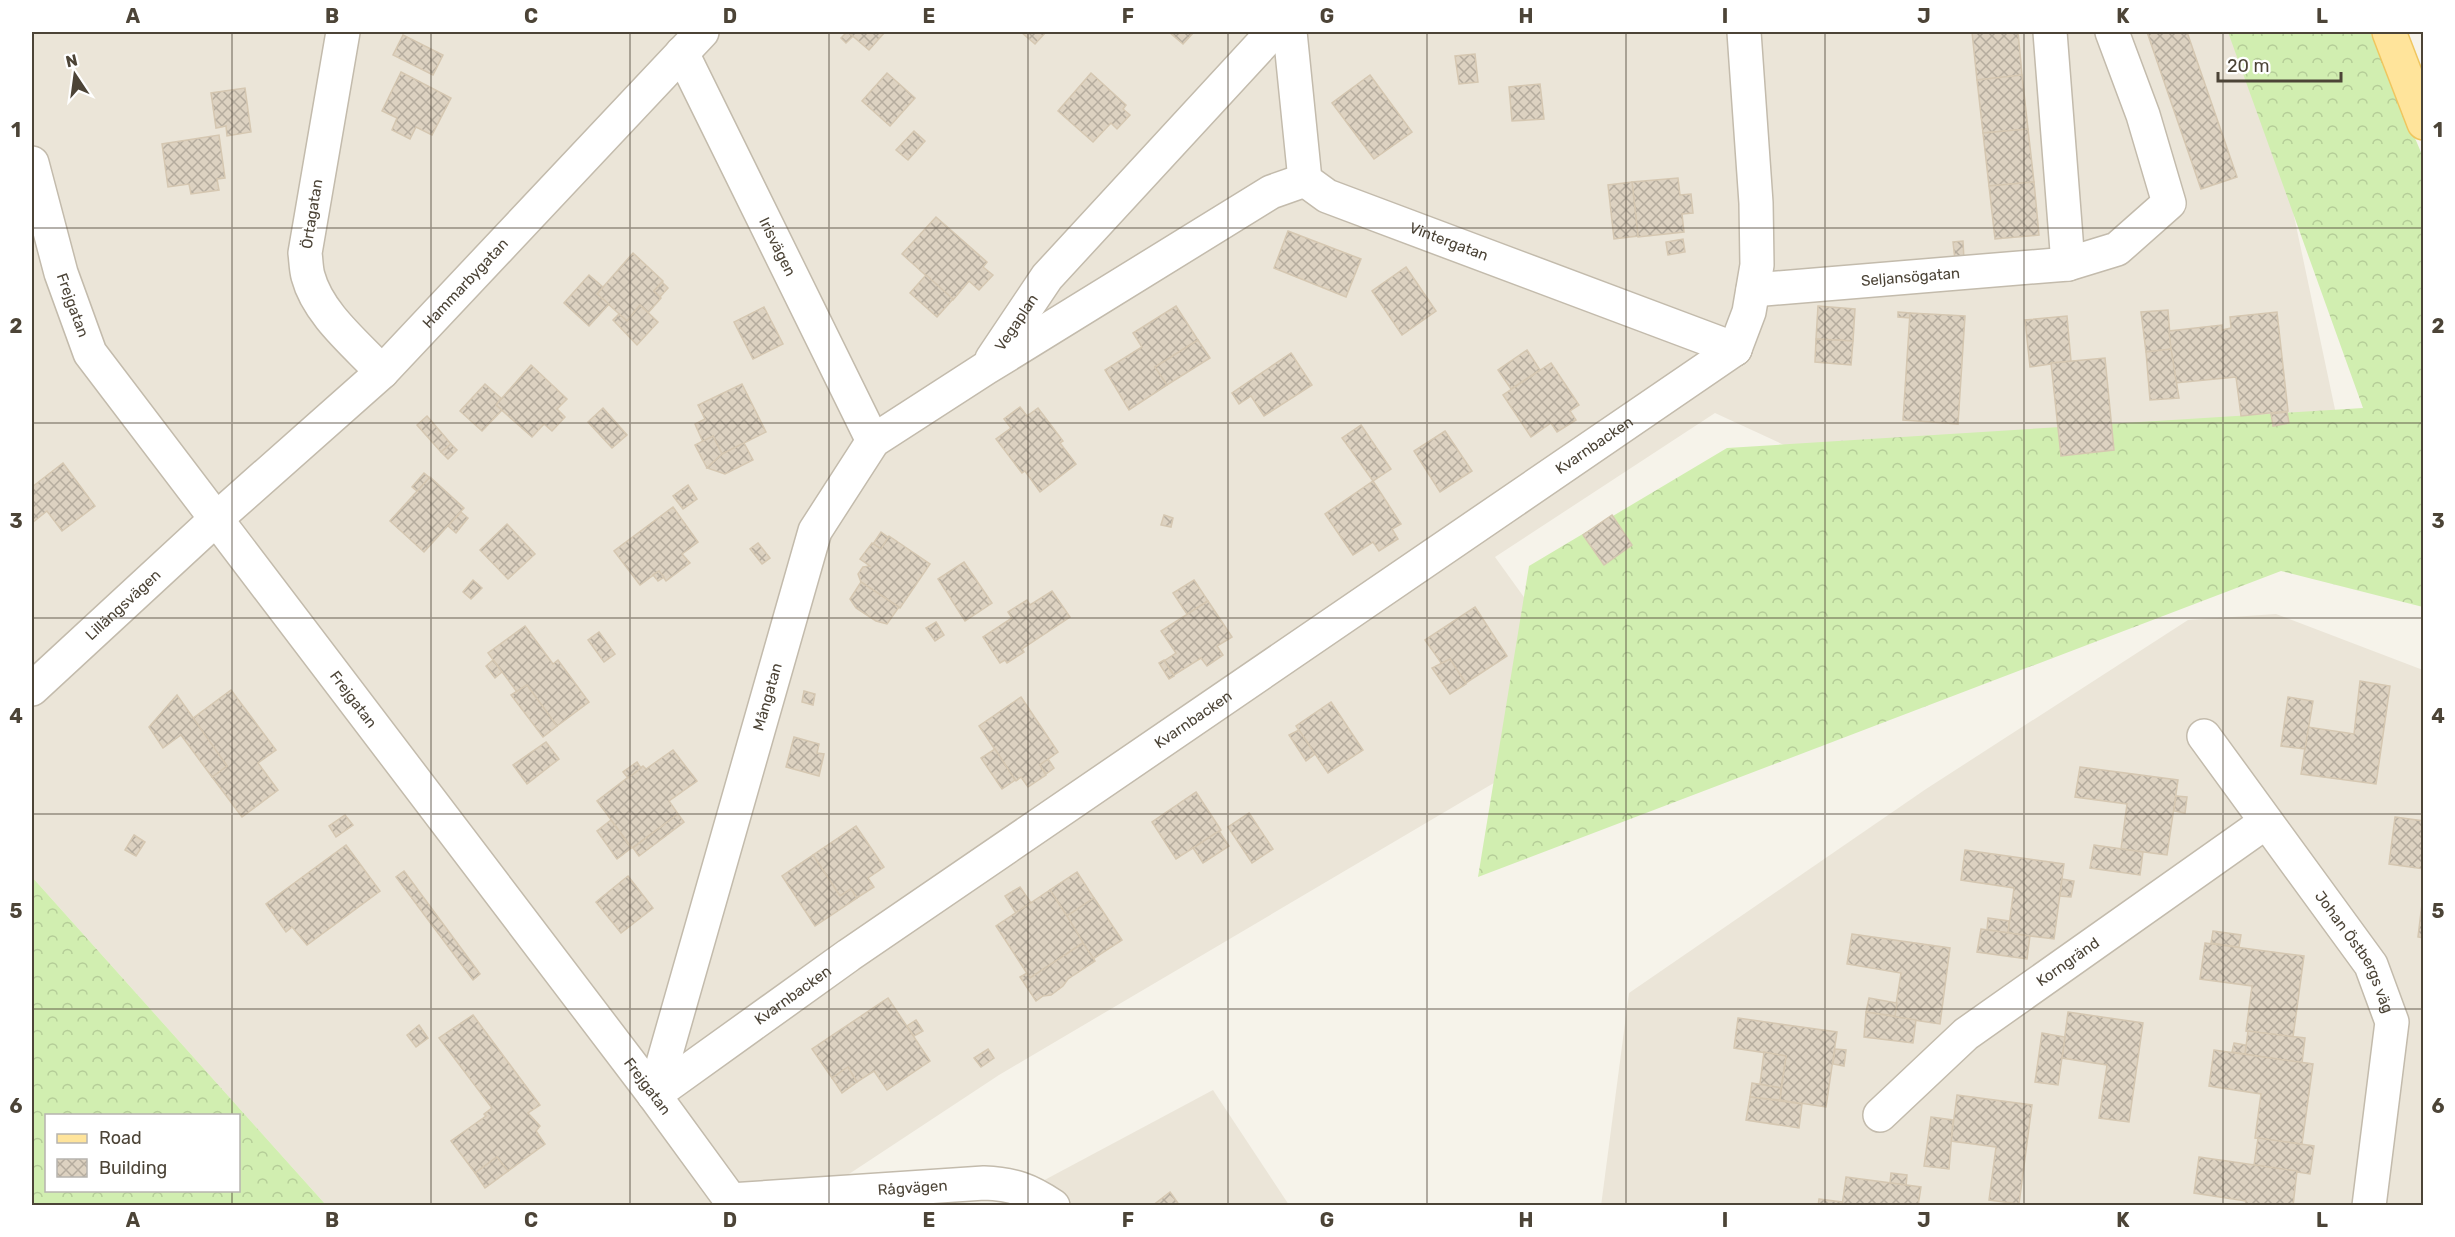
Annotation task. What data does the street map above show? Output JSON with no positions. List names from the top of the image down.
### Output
{
  "streets": {
    "street": [
      "Örtagatan",
      "Vintergatan",
      "Irisvägen",
      "Seljansögatan",
      "Hammarbygatan",
      "Frejgatan",
      "Vegaplan",
      "Kvarnbacken",
      "Lillängsvägen",
      "Mångatan",
      "Johan Östbergs väg",
      "Korngränd",
      "Rågvägen"
    ]
  },
  "crossings": [
    ["Örtagatan", "Hammarbygatan"],
    ["Vintergatan", "Vegaplan"],
    ["Vintergatan", "Kvarnbacken"],
    ["Irisvägen", "Hammarbygatan"],
    ["Irisvägen", "Mångatan"],
    ["Hammarbygatan", "Frejgatan"],
    ["Hammarbygatan", "Lillängsvägen"],
    ["Frejgatan", "Kvarnbacken"],
    ["Frejgatan", "Lillängsvägen"],
    ["Frejgatan", "Mångatan"],
    ["Frejgatan", "Rågvägen"],
    ["Vegaplan", "Mångatan"],
    ["Kvarnbacken", "Mångatan"],
    ["Johan Östbergs väg", "Korngränd"]
  ],
  "legend": ["Road", "Building"],
  "scale_bar": "20 m",
  "north": "top",
  "grid": {
    "columns": [
      "A",
      "B",
      "C",
      "D",
      "E",
      "F",
      "G",
      "H",
      "I",
      "J",
      "K",
      "L"
    ],
    "rows": [
      "1",
      "2",
      "3",
      "4",
      "5",
      "6"
    ]
  }
}
